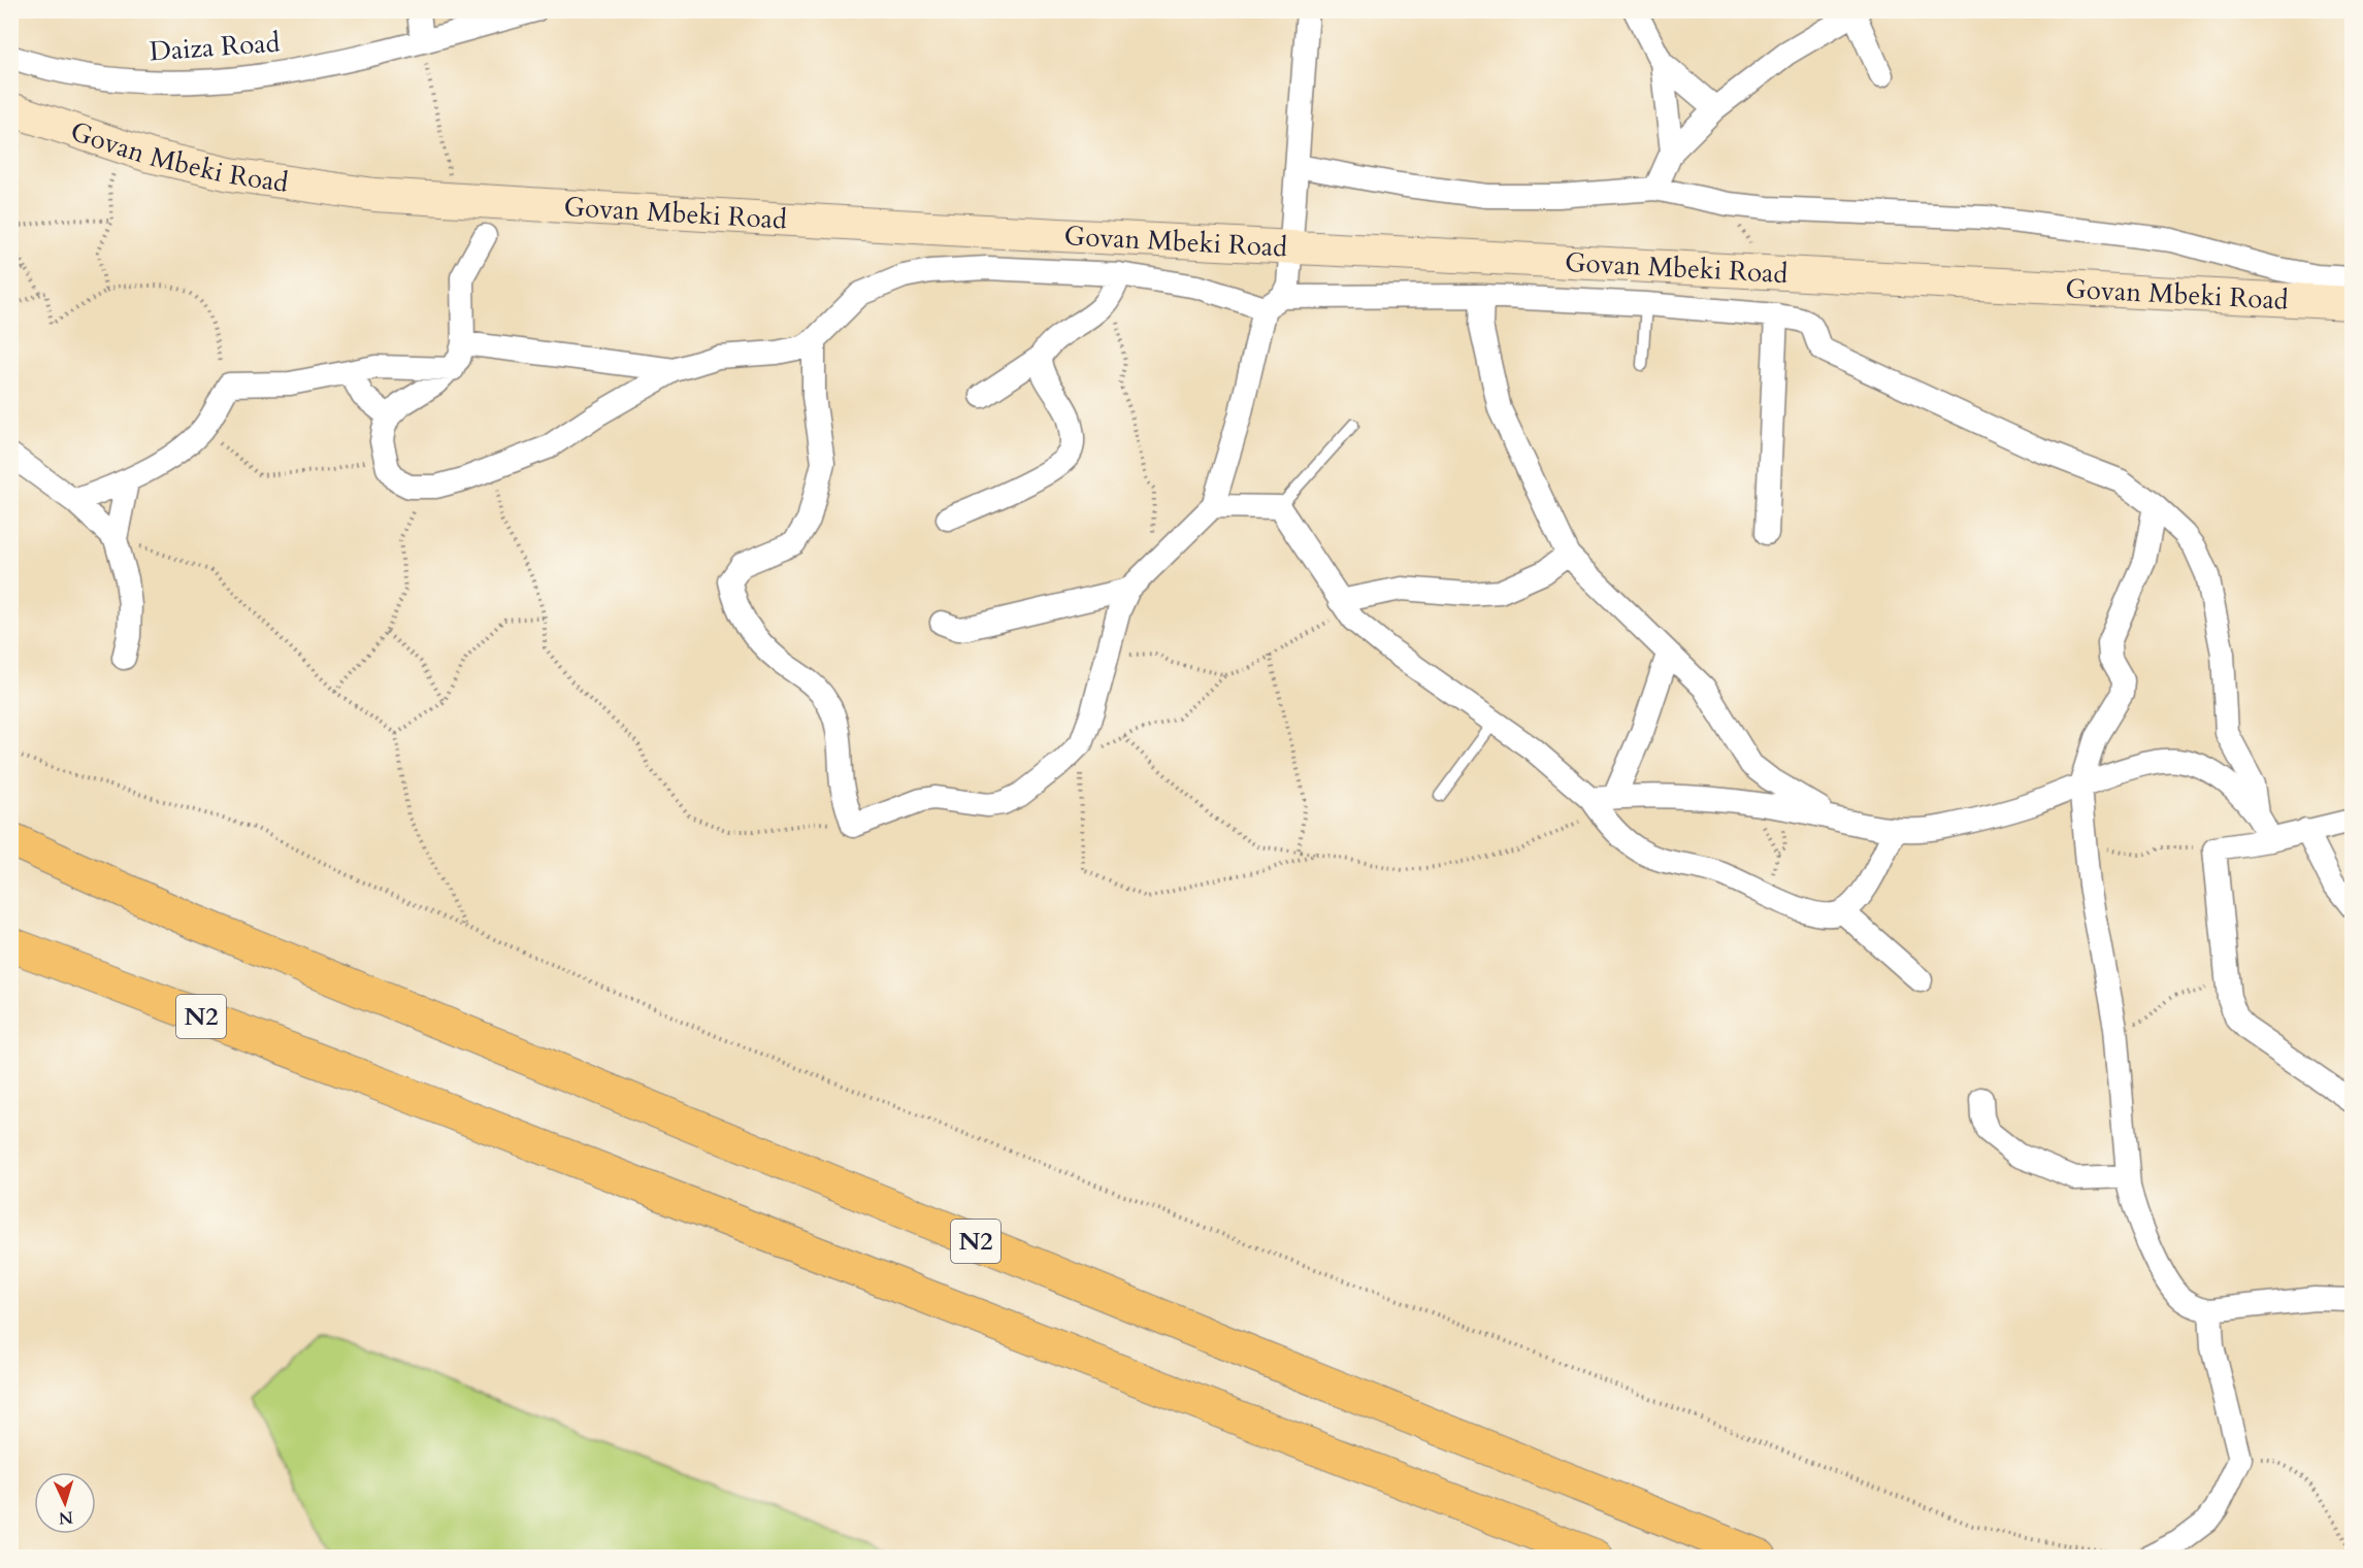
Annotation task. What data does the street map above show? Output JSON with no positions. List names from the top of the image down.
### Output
{
  "streets": {
    "highway": ["N2"],
    "main road": ["Govan Mbeki Road"],
    "street": ["Daiza Road"]
  },
  "north": "bottom"
}
